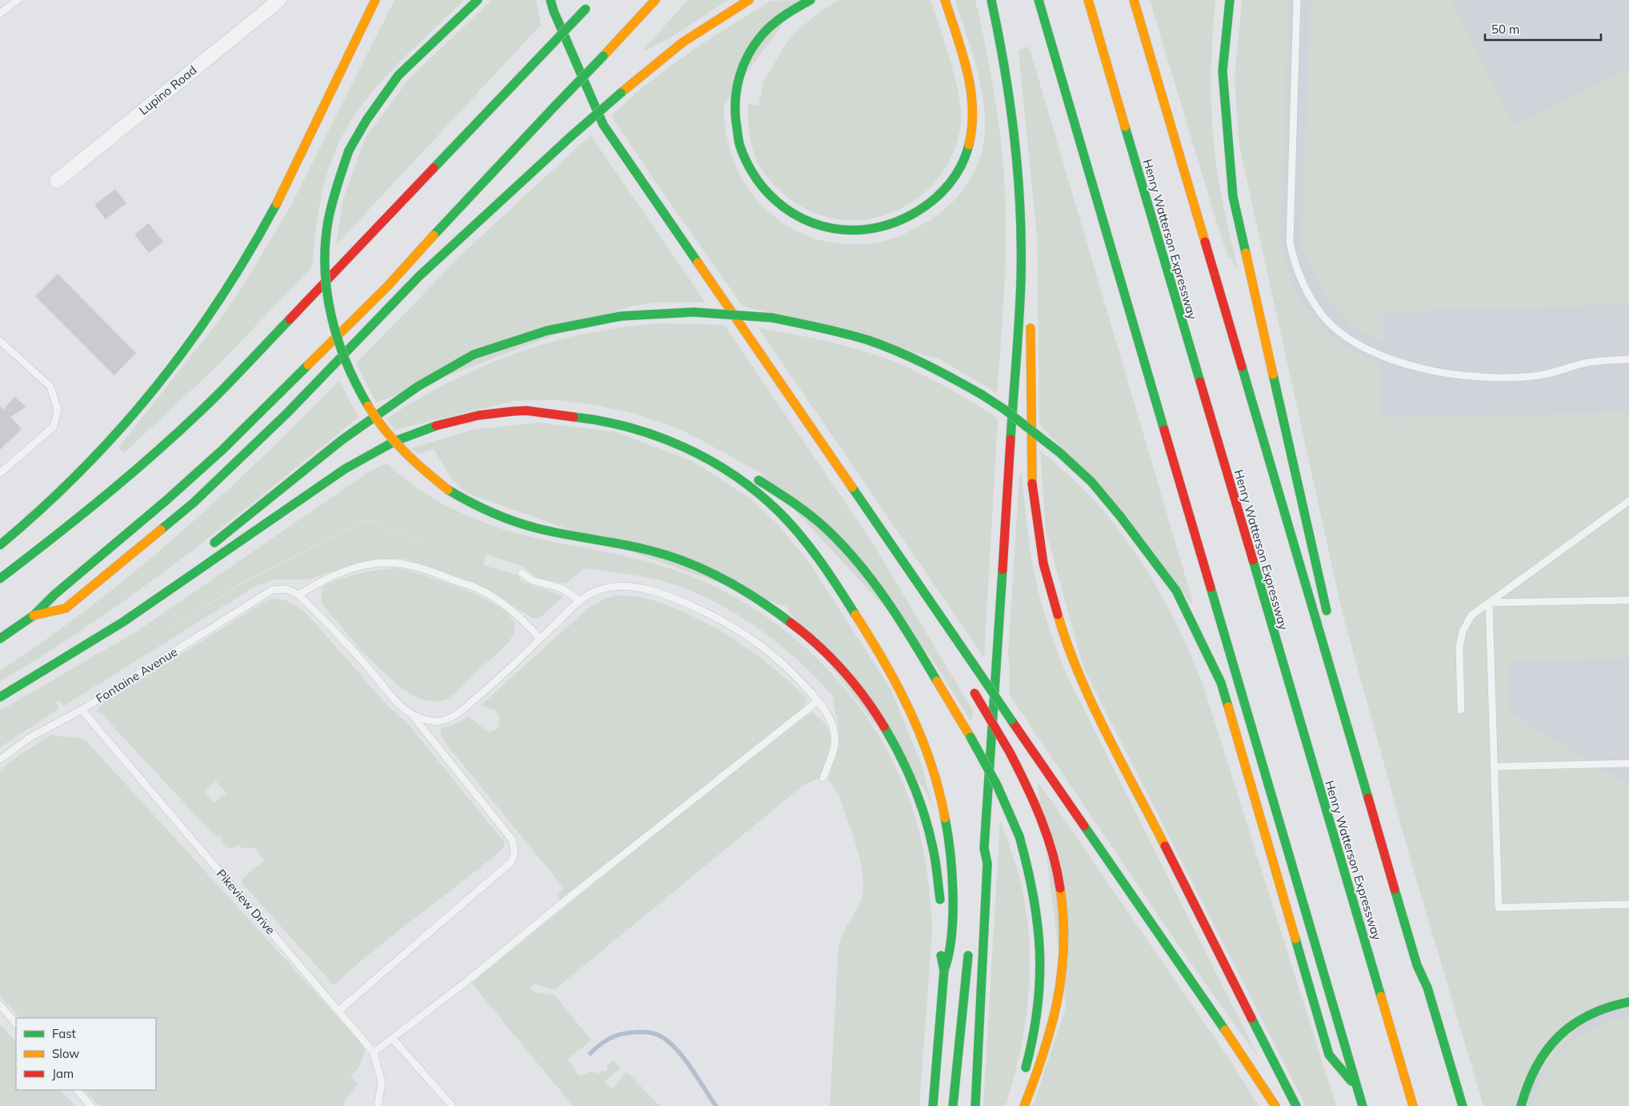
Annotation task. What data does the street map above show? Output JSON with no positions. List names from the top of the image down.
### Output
{
  "streets": {
    "highway": ["Henry Watterson Expressway"],
    "street": ["Lupino Road"],
    "lane": ["Fontaine Avenue", "Pikeview Drive"]
  },
  "crossings": [
    ["Fontaine Avenue", "Pikeview Drive"]
  ],
  "legend": ["Fast", "Slow", "Jam"],
  "scale_bar": "50 m"
}
